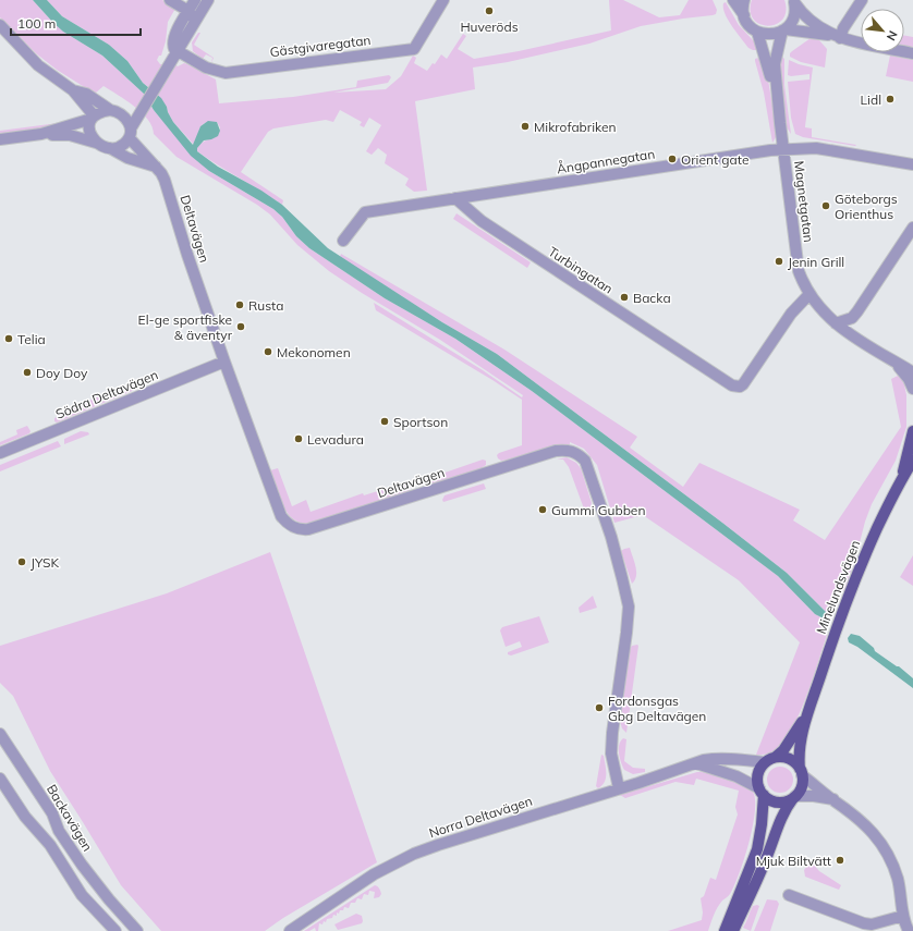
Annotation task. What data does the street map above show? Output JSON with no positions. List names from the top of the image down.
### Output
{
  "streets": {
    "main road": ["Minelundsvägen"],
    "street": [
      "Gästgivaregatan",
      "Ångpannegatan",
      "Magnetgatan",
      "Deltavägen",
      "Turbingatan",
      "Södra Deltavägen",
      "Norra Deltavägen",
      "Backavägen"
    ]
  },
  "crossings": [
    ["Ångpannegatan", "Magnetgatan"],
    ["Ångpannegatan", "Turbingatan"],
    ["Magnetgatan", "Turbingatan"],
    ["Deltavägen", "Södra Deltavägen"],
    ["Deltavägen", "Norra Deltavägen"],
    ["Minelundsvägen", "Norra Deltavägen"]
  ],
  "places": [
    "Huveröds",
    "Lidl",
    "Mikrofabriken",
    "Orient gate",
    "Göteborgs Orienthus",
    "Jenin Grill",
    "Backa",
    "Rusta",
    "El-ge sportfiske & äventyr",
    "Telia",
    "Mekonomen",
    "Doy Doy",
    "Sportson",
    "Levadura",
    "Gummi Gubben",
    "JYSK",
    "Fordonsgas Gbg Deltavägen",
    "Mjuk Biltvätt"
  ],
  "scale_bar": "100 m",
  "north": "bottom right"
}
